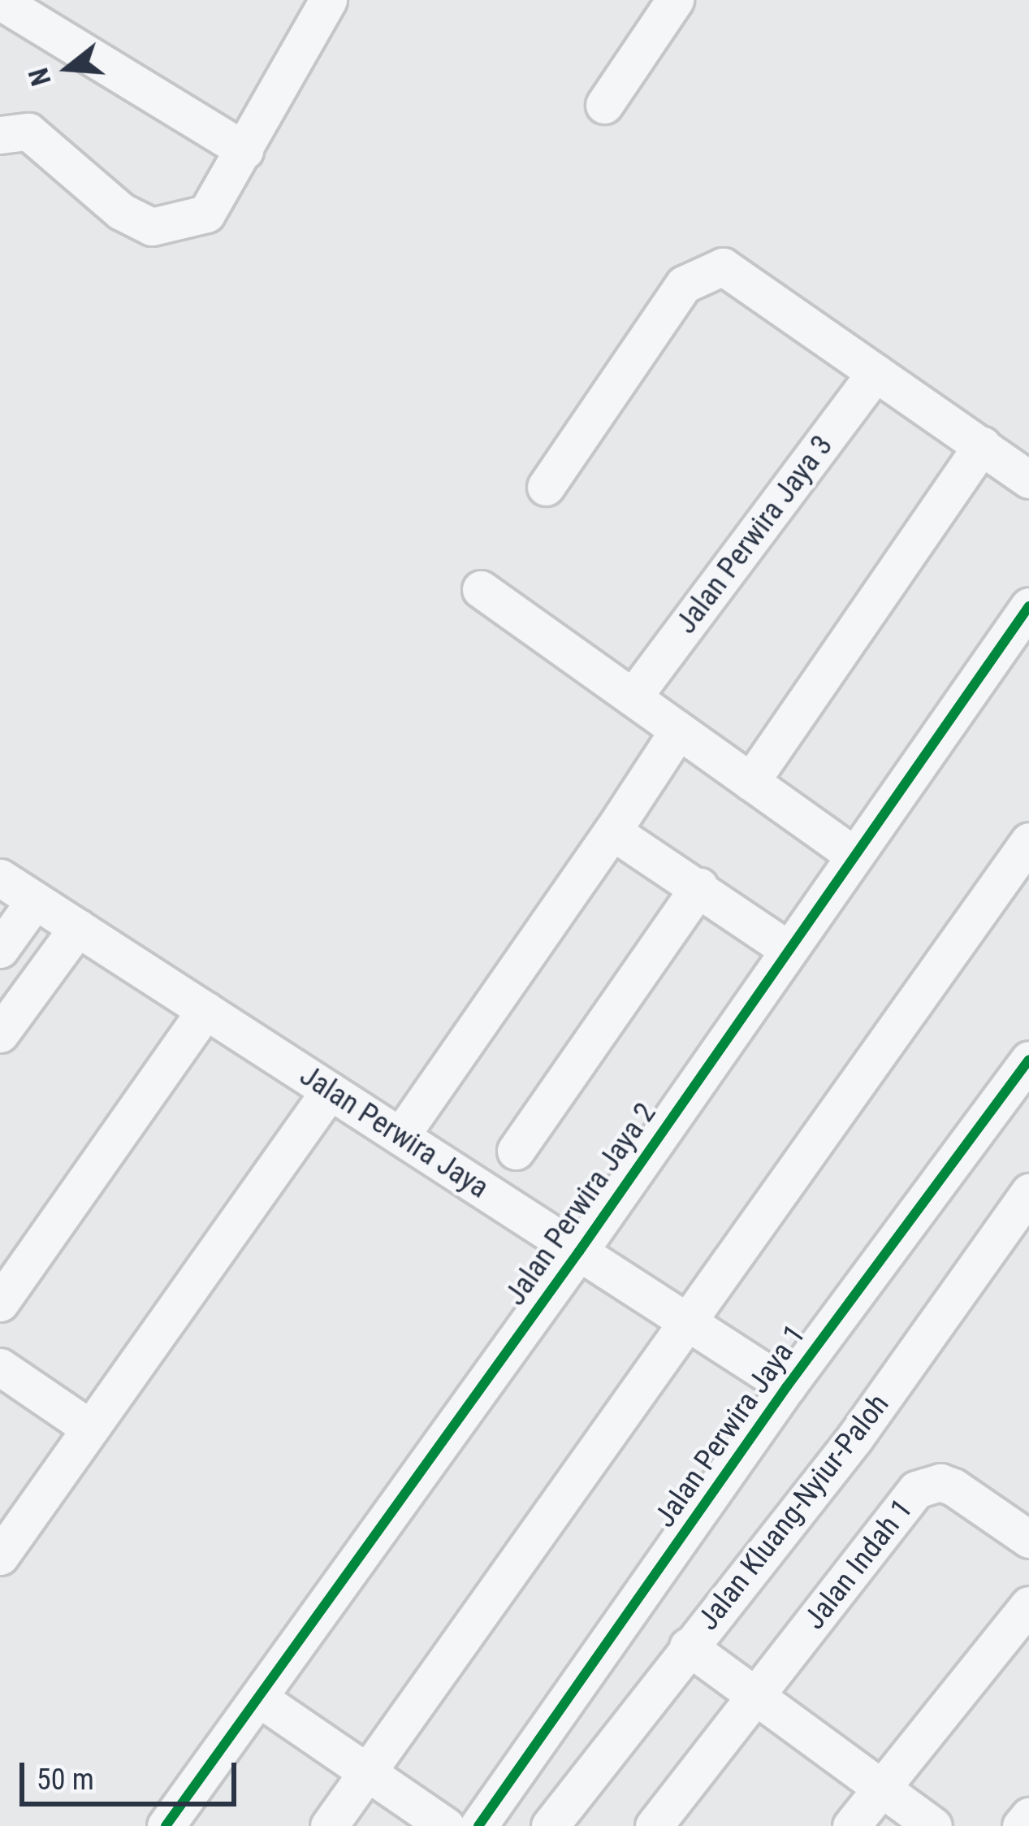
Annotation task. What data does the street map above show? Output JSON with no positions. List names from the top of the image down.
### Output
{
  "streets": {
    "street": [
      "Jalan Perwira Jaya 3",
      "Jalan Perwira Jaya",
      "Jalan Perwira Jaya 2",
      "Jalan Perwira Jaya 1",
      "Jalan Kluang-Nyiur-Paloh",
      "Jalan Indah 1"
    ]
  },
  "crossings": [
    ["Jalan Perwira Jaya", "Jalan Perwira Jaya 2"],
    ["Jalan Perwira Jaya", "Jalan Perwira Jaya 1"]
  ],
  "scale_bar": "50 m",
  "north": "left"
}
